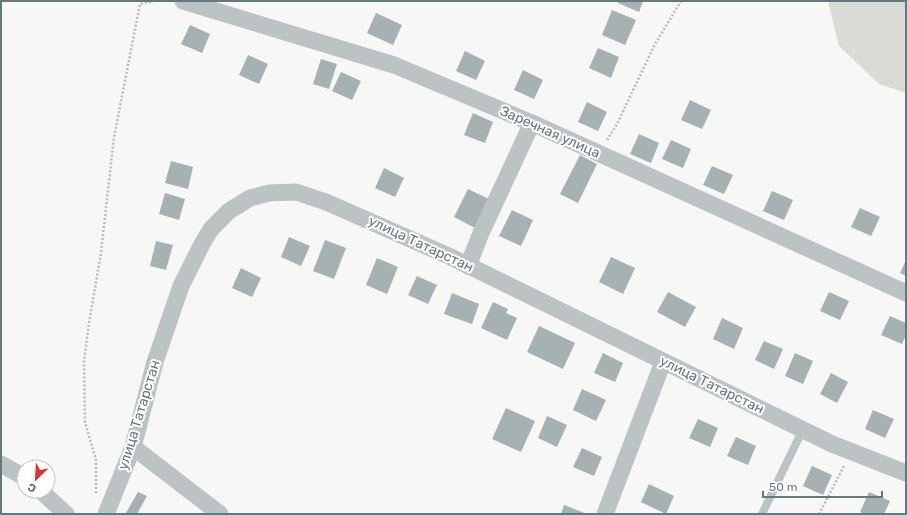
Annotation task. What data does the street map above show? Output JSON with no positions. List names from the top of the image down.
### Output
{
  "streets": {
    "street": ["Заречная улица", "улица Татарстан"]
  },
  "scale_bar": "50 m",
  "north": "bottom left"
}
